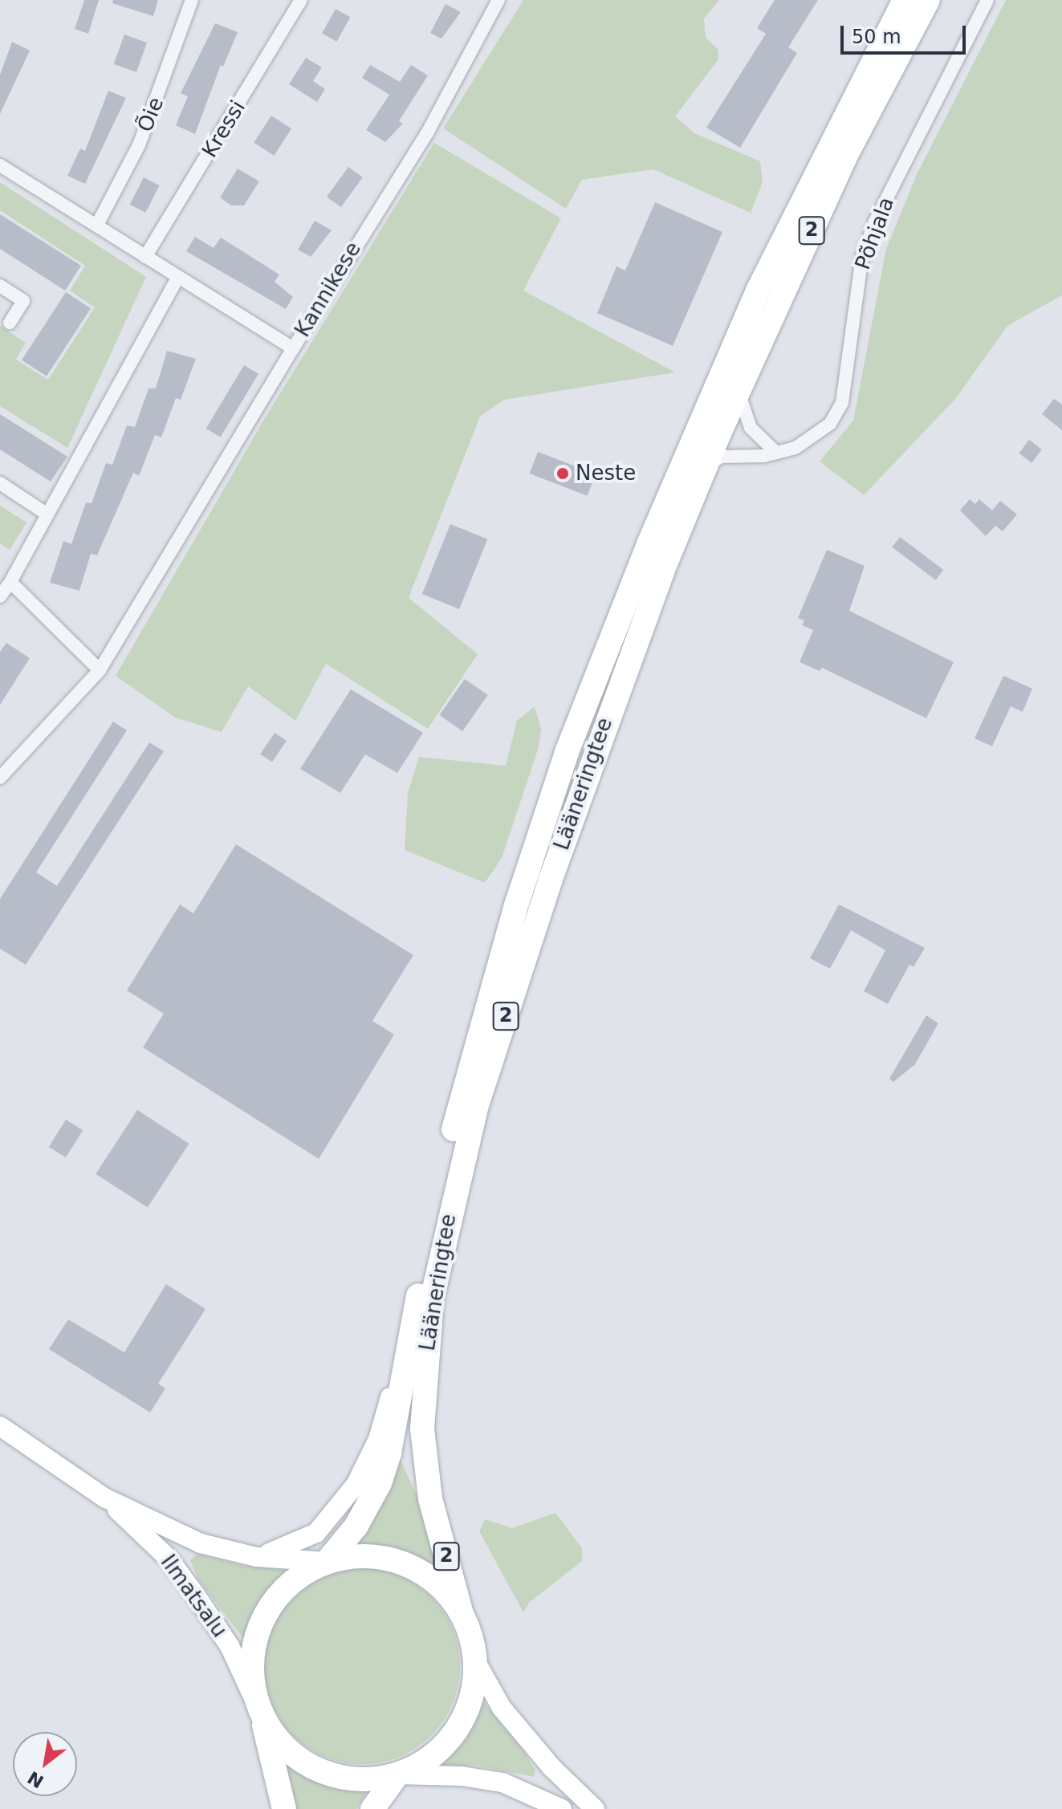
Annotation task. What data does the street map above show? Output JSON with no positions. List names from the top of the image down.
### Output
{
  "streets": {
    "highway": ["2", "Lääneringtee"],
    "street": [
      "Õie",
      "Kressi",
      "Põhjala",
      "Kannikese",
      "Ilmatsalu"
    ]
  },
  "crossings": [
    ["Õie", "Kannikese"],
    ["Kressi", "Kannikese"],
    ["Põhjala", "Lääneringtee"],
    ["Lääneringtee", "Ilmatsalu"]
  ],
  "places": ["Neste"],
  "scale_bar": "50 m",
  "north": "bottom left"
}
